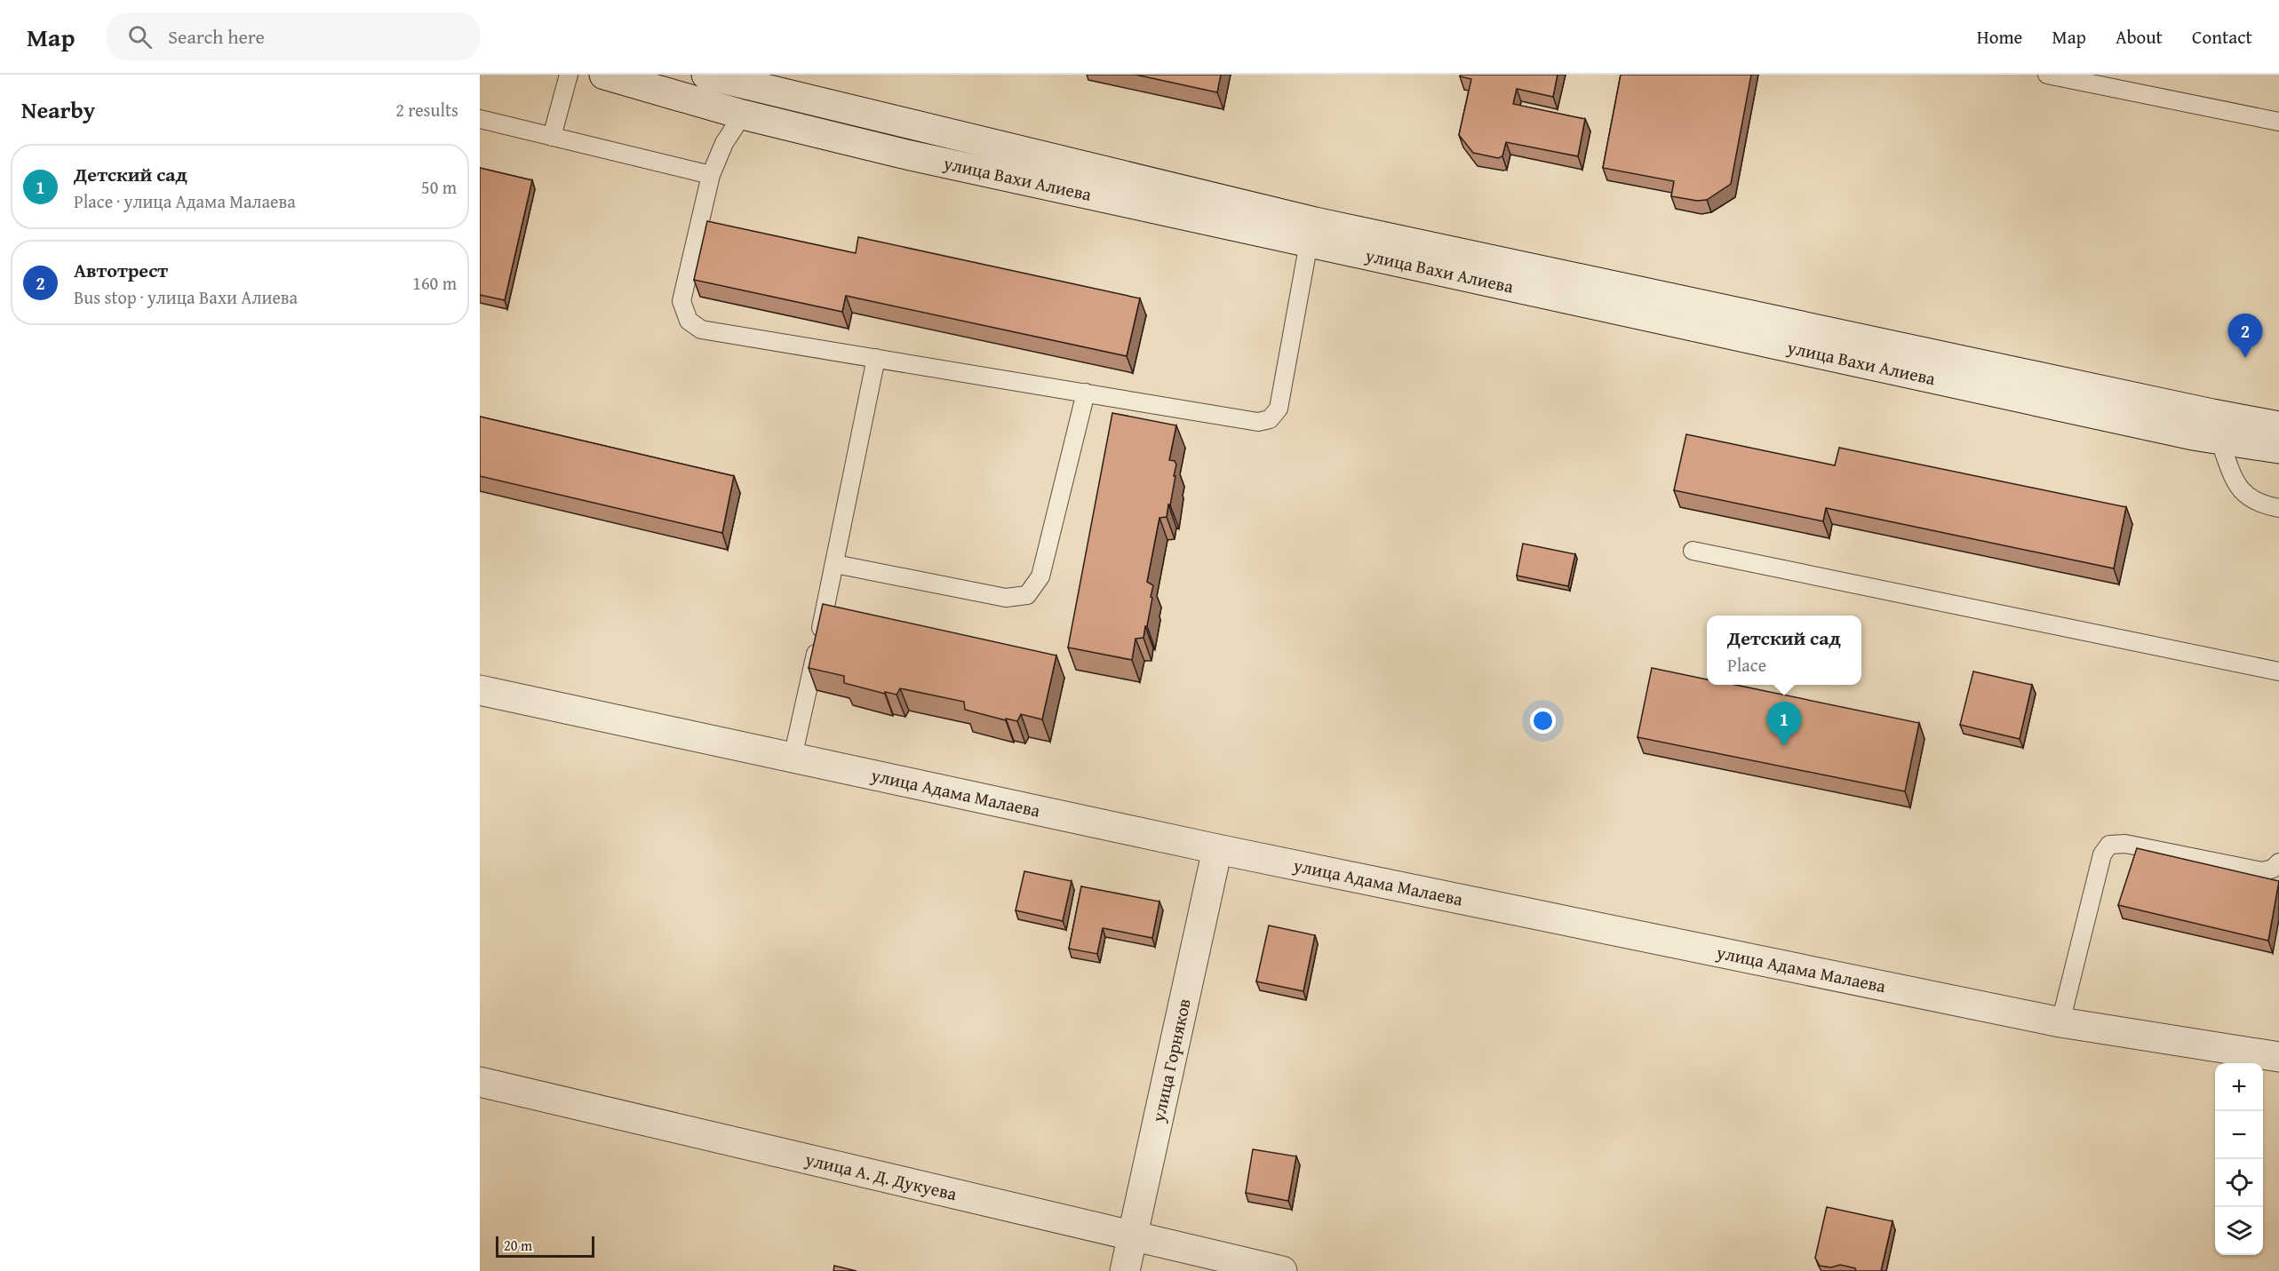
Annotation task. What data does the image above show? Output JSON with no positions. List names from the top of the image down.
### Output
{
  "streets": {
    "main road": [
      "улица Вахи Алиева",
      "улица Адама Малаева",
      "улица Горняков",
      "улица А. Д. Дукуева"
    ]
  },
  "crossings": [
    ["улица Адама Малаева", "улица Горняков"],
    ["улица Горняков", "улица А. Д. Дукуева"]
  ],
  "scale_bar": "20 m",
  "page": {
    "header": "Map",
    "search": "Search here",
    "nav": [
      "Home",
      "Map",
      "About",
      "Contact"
    ],
    "heading": ["Nearby", "2 results"],
    "list": [
      {
        "mark": "1",
        "name": "Детский сад",
        "note": "Place · улица Адама Малаева",
        "value": "50 m"
      },
      {
        "mark": "2",
        "name": "Автотрест",
        "note": "Bus stop · улица Вахи Алиева",
        "value": "160 m"
      }
    ],
    "pins": ["2", "1"],
    "popup": ["Детский сад", "Place"],
    "map_buttons": ["+", "−"],
    "scale": "20 m"
  }
}
